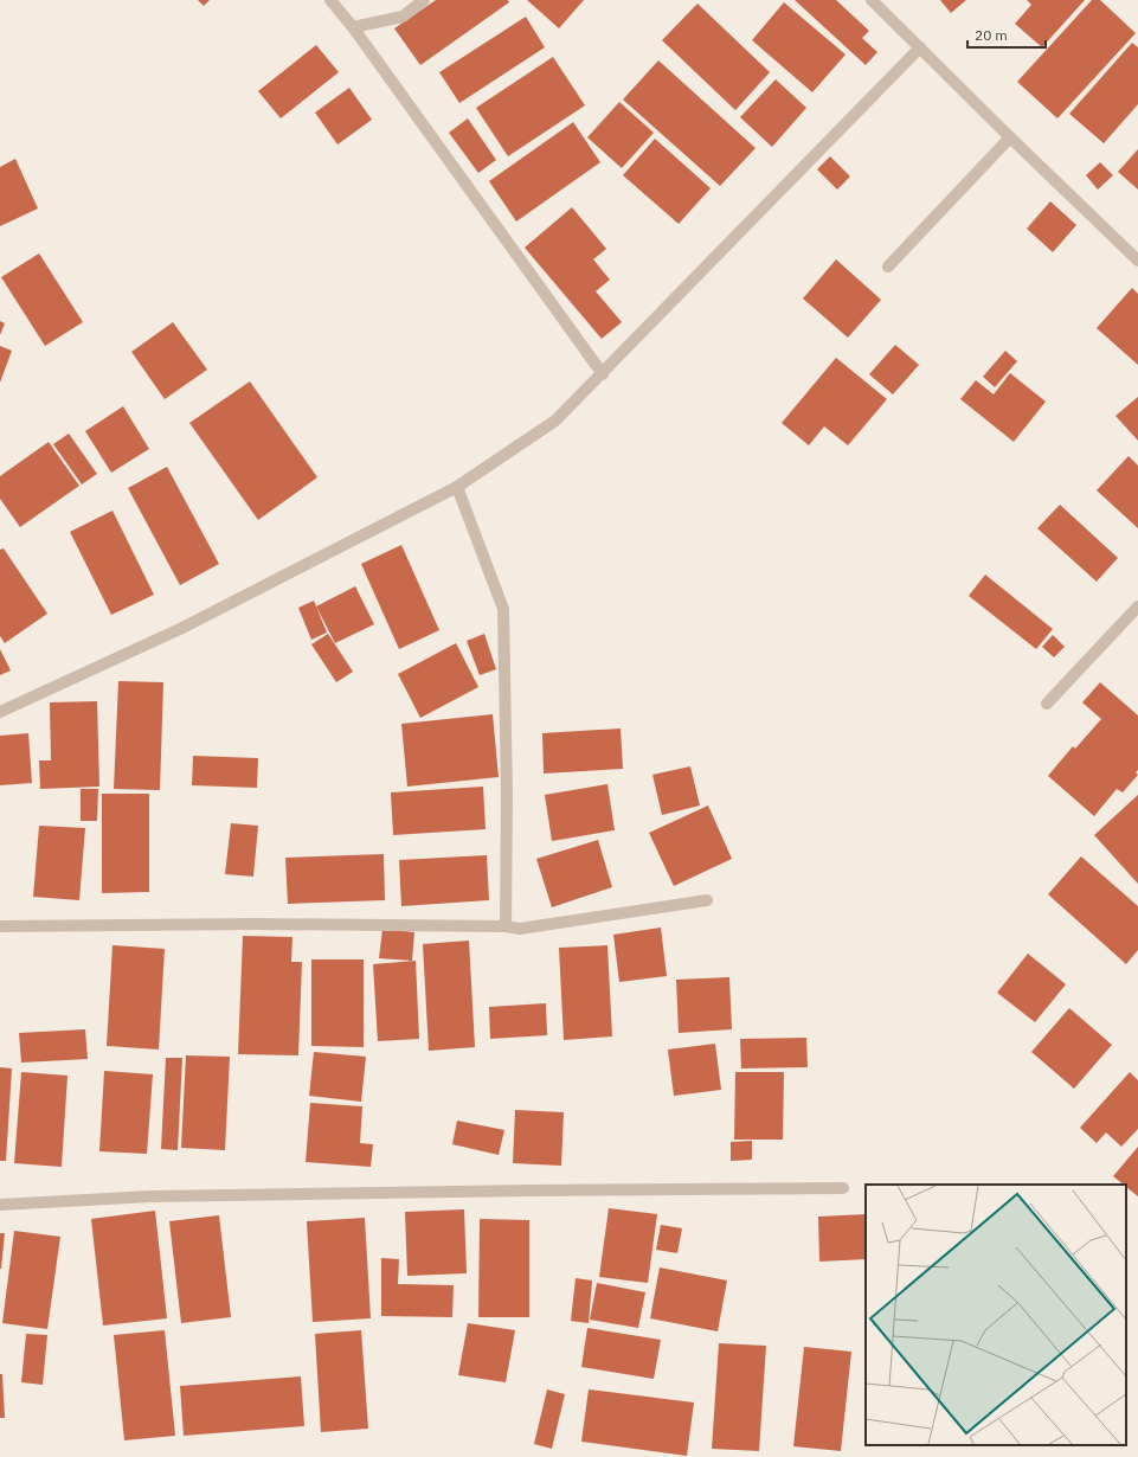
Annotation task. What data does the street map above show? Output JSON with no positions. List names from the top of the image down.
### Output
{
  "scale_bar": "20 m"
}
